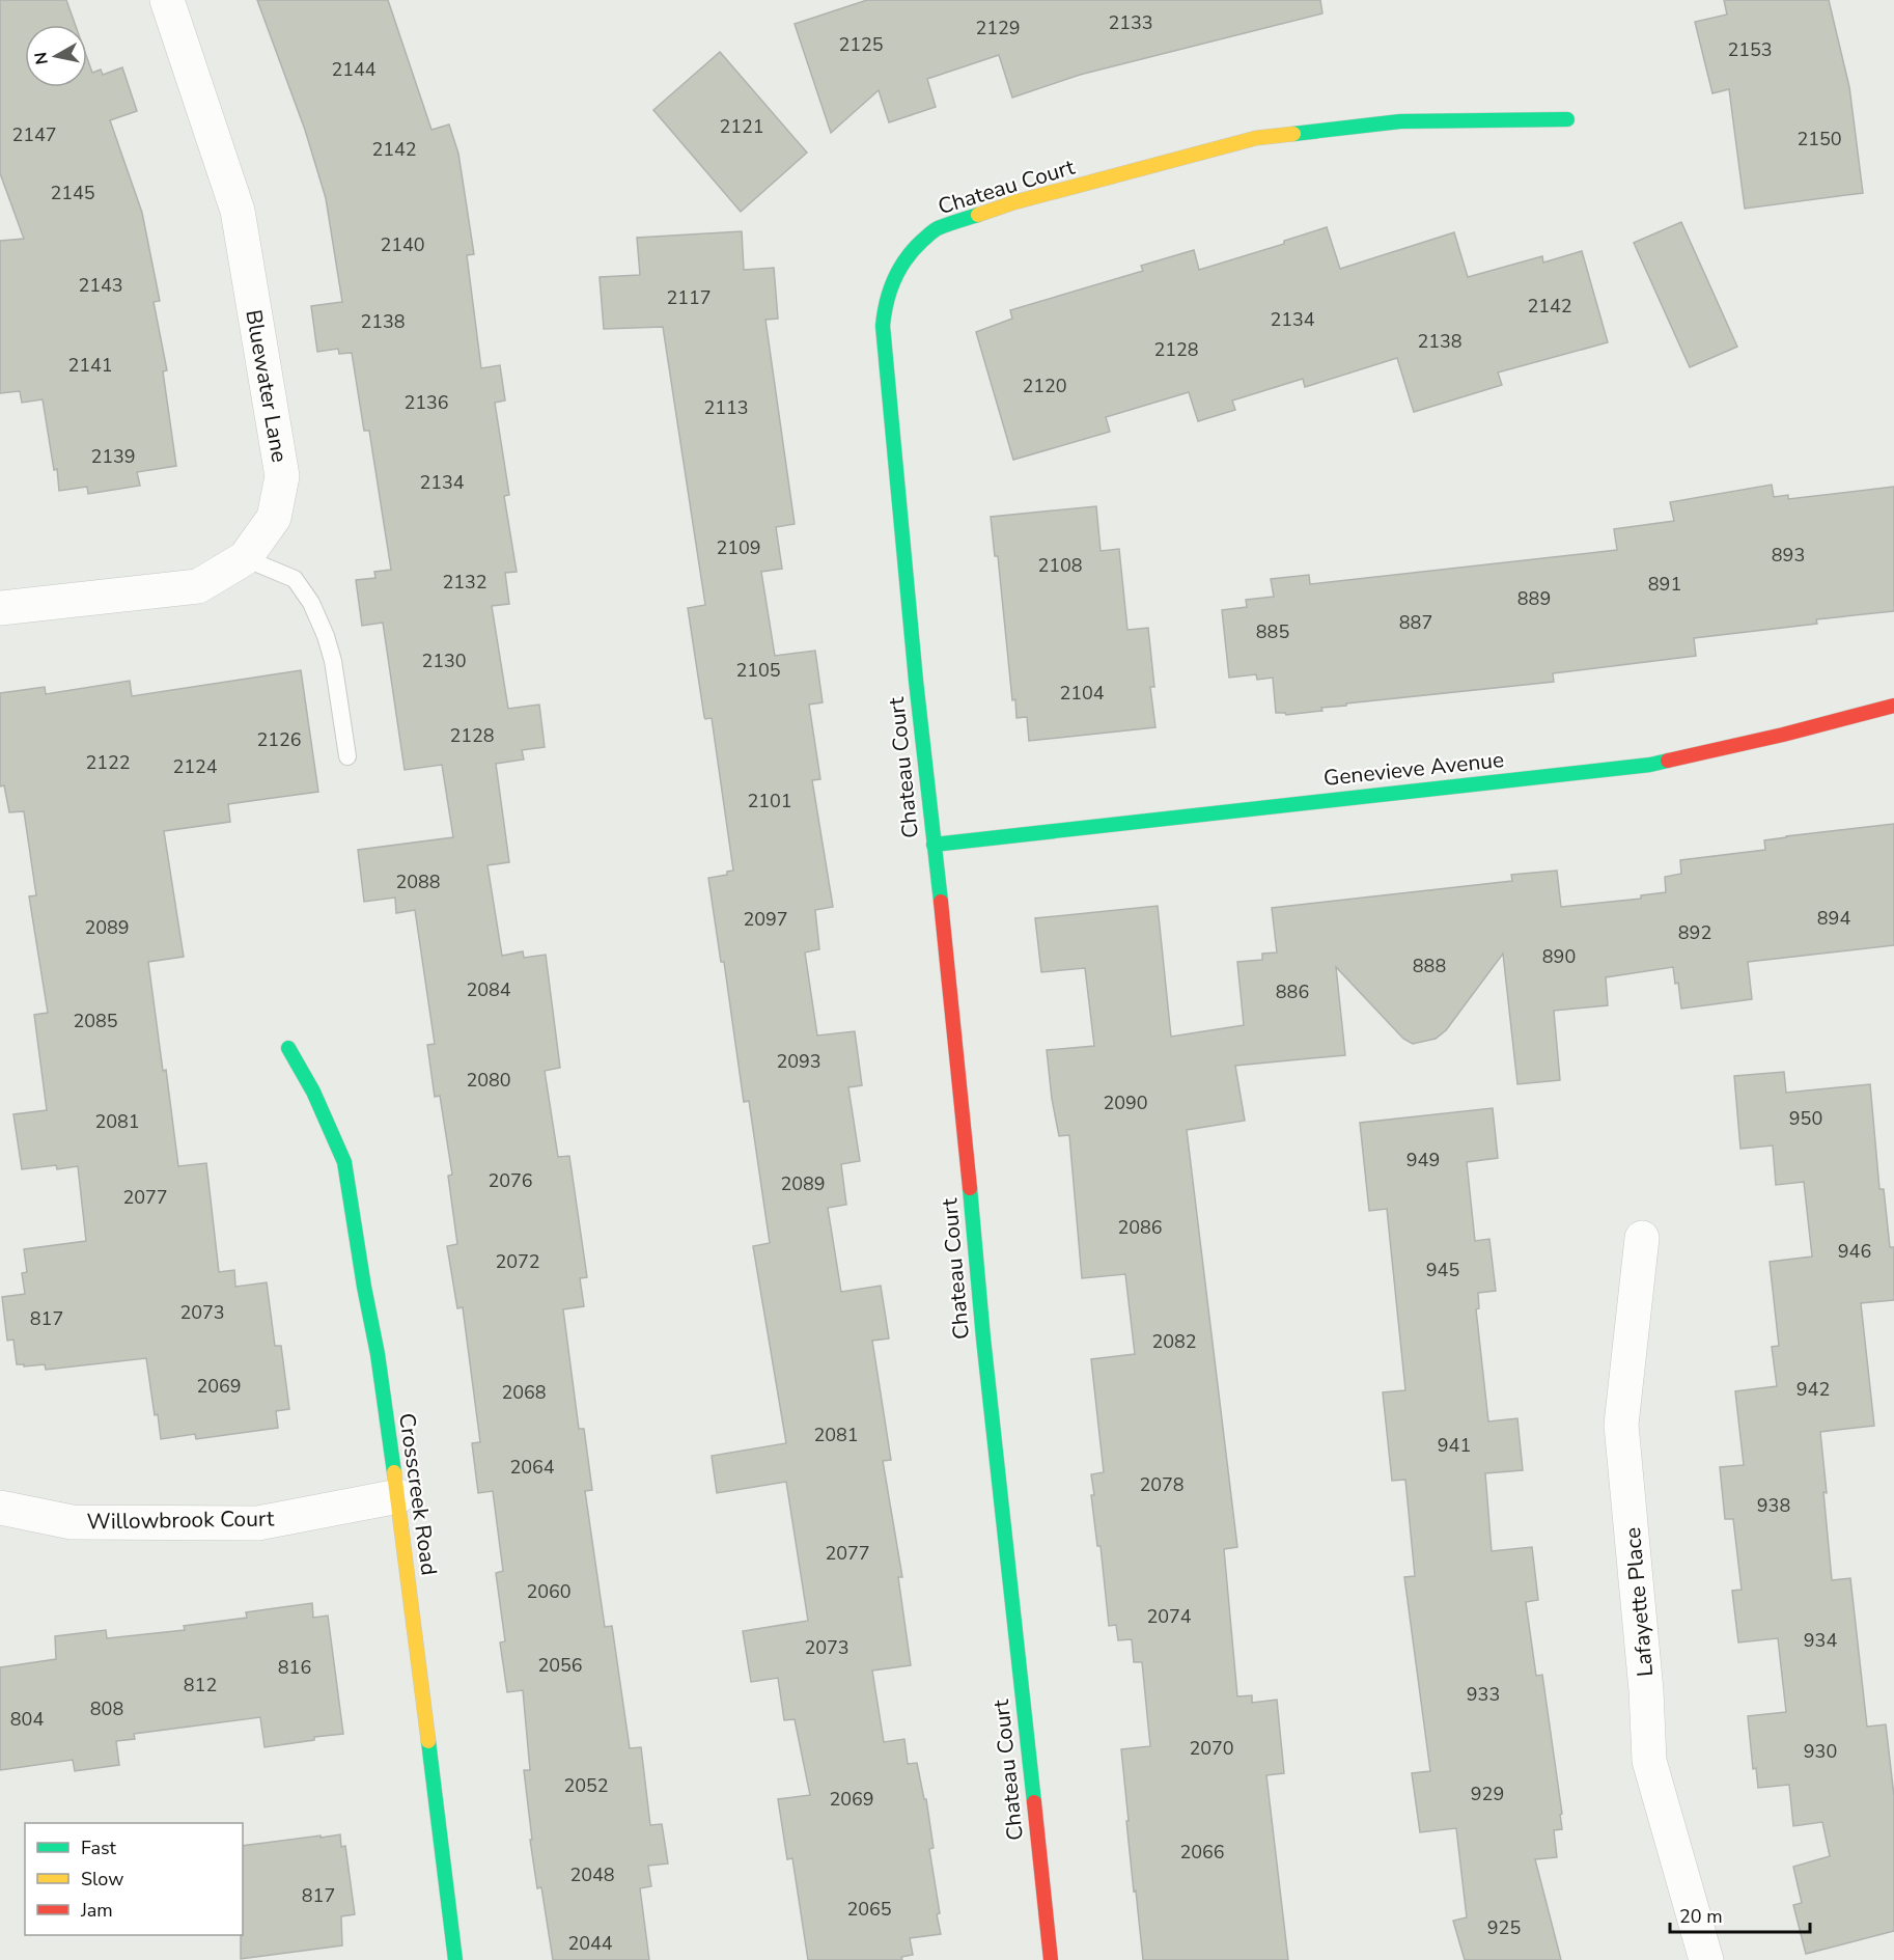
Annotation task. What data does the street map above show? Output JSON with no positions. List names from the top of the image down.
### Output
{
  "streets": {
    "street": [
      "Chateau Court",
      "Bluewater Lane",
      "Genevieve Avenue",
      "Crosscreek Road",
      "Willowbrook Court",
      "Lafayette Place"
    ]
  },
  "crossings": [
    ["Chateau Court", "Genevieve Avenue"],
    ["Crosscreek Road", "Willowbrook Court"]
  ],
  "house_numbers": [
    "2133",
    "2129",
    "2125",
    "2153",
    "2144",
    "2121",
    "2147",
    "2150",
    "2142",
    "2145",
    "2140",
    "2143",
    "2117",
    "2142",
    "2134",
    "2138",
    "2138",
    "2128",
    "2141",
    "2120",
    "2136",
    "2113",
    "2139",
    "2134",
    "2109",
    "893",
    "2108",
    "2132",
    "891",
    "889",
    "887",
    "885",
    "2130",
    "2105",
    "2104",
    "2128",
    "2126",
    "2122",
    "2124",
    "2101",
    "2088",
    "894",
    "2097",
    "2089",
    "892",
    "890",
    "888",
    "2084",
    "886",
    "2085",
    "2093",
    "2080",
    "2090",
    "950",
    "2081",
    "949",
    "2076",
    "2089",
    "2077",
    "2086",
    "946",
    "2072",
    "945",
    "2073",
    "817",
    "2082",
    "2069",
    "942",
    "2068",
    "2081",
    "941",
    "2064",
    "2078",
    "938",
    "2077",
    "2060",
    "2074",
    "934",
    "2073",
    "2056",
    "816",
    "812",
    "933",
    "808",
    "804",
    "2070",
    "930",
    "2052",
    "929",
    "2069",
    "2066",
    "2048",
    "817",
    "2065",
    "925",
    "2044"
  ],
  "legend": ["Fast", "Slow", "Jam"],
  "scale_bar": "20 m",
  "north": "left"
}
